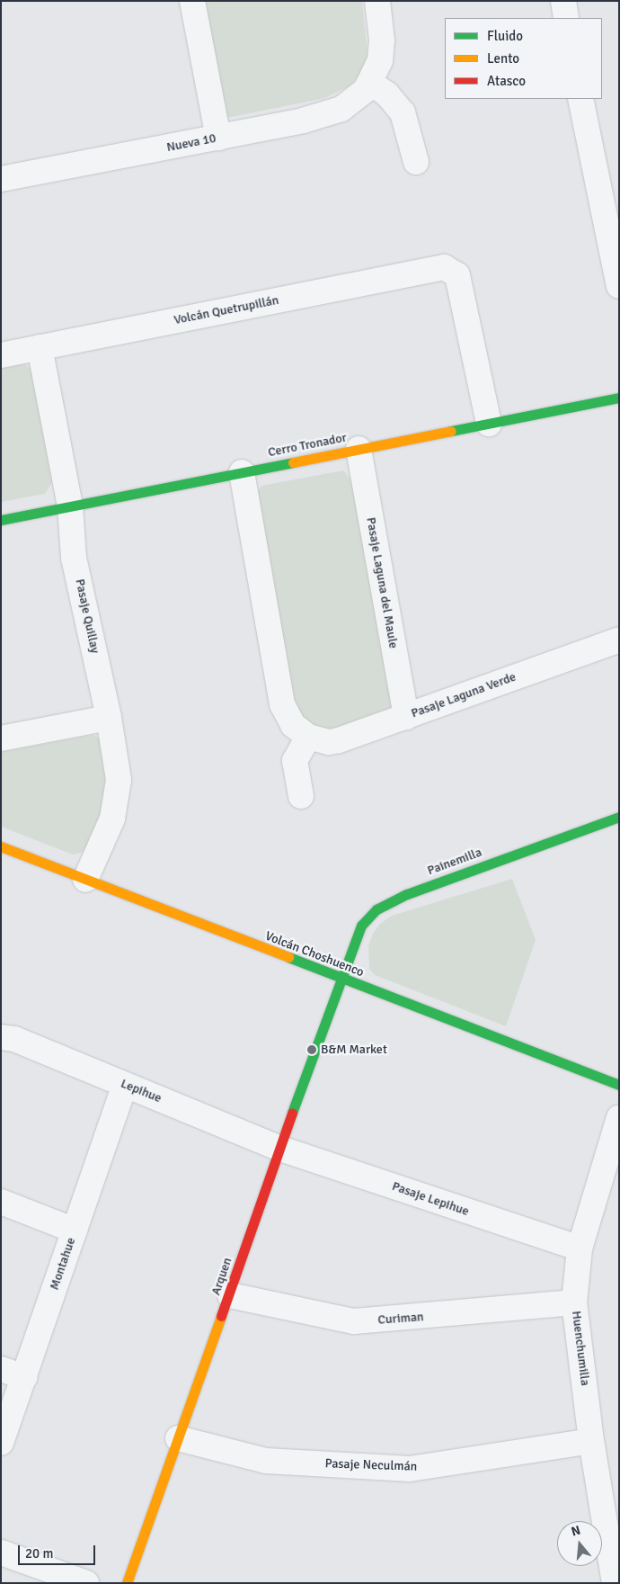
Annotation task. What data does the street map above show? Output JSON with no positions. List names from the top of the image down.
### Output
{
  "streets": {
    "street": [
      "Nueva 10",
      "Volcán Quetrupillán",
      "Cerro Tronador",
      "Pasaje Laguna del Maule",
      "Pasaje Quillay",
      "Pasaje Laguna Verde",
      "Painemilla",
      "Volcán Choshuenco",
      "Lepihue",
      "Pasaje Lepihue",
      "Montahue",
      "Arquen",
      "Curiman",
      "Huenchumilla",
      "Pasaje Neculmán"
    ]
  },
  "crossings": [
    ["Volcán Quetrupillán", "Cerro Tronador"],
    ["Volcán Quetrupillán", "Pasaje Quillay"],
    ["Cerro Tronador", "Pasaje Laguna del Maule"],
    ["Cerro Tronador", "Pasaje Quillay"],
    ["Pasaje Laguna del Maule", "Pasaje Laguna Verde"],
    ["Pasaje Quillay", "Volcán Choshuenco"],
    ["Painemilla", "Volcán Choshuenco"],
    ["Painemilla", "Arquen"],
    ["Volcán Choshuenco", "Arquen"],
    ["Lepihue", "Pasaje Lepihue"],
    ["Lepihue", "Montahue"],
    ["Lepihue", "Arquen"],
    ["Pasaje Lepihue", "Arquen"],
    ["Pasaje Lepihue", "Huenchumilla"],
    ["Arquen", "Curiman"],
    ["Arquen", "Pasaje Neculmán"],
    ["Curiman", "Huenchumilla"],
    ["Huenchumilla", "Pasaje Neculmán"]
  ],
  "places": ["B&M Market"],
  "legend": ["Fluido", "Lento", "Atasco"],
  "scale_bar": "20 m",
  "north": "top"
}
